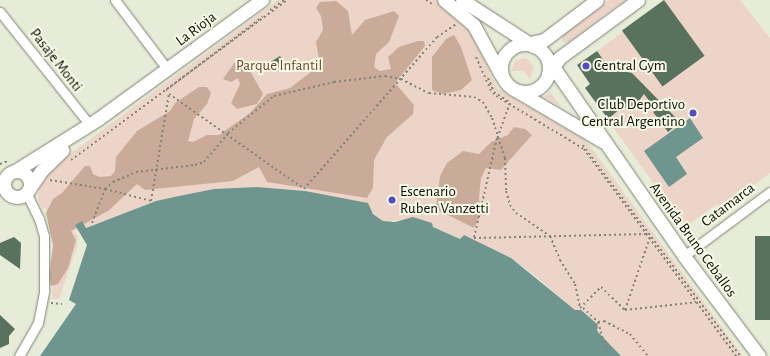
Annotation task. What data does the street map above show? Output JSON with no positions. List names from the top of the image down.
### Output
{
  "streets": {
    "main road": ["La Rioja", "Avenida Bruno Ceballos"],
    "street": ["Pasaje Monti", "Catamarca"]
  },
  "crossings": [
    ["La Rioja", "Pasaje Monti"],
    ["Catamarca", "Avenida Bruno Ceballos"]
  ],
  "parks": ["Parque Infantil"],
  "places": ["Central Gym", "Club Deportivo Central Argentino", "Escenario Ruben Vanzetti"]
}
